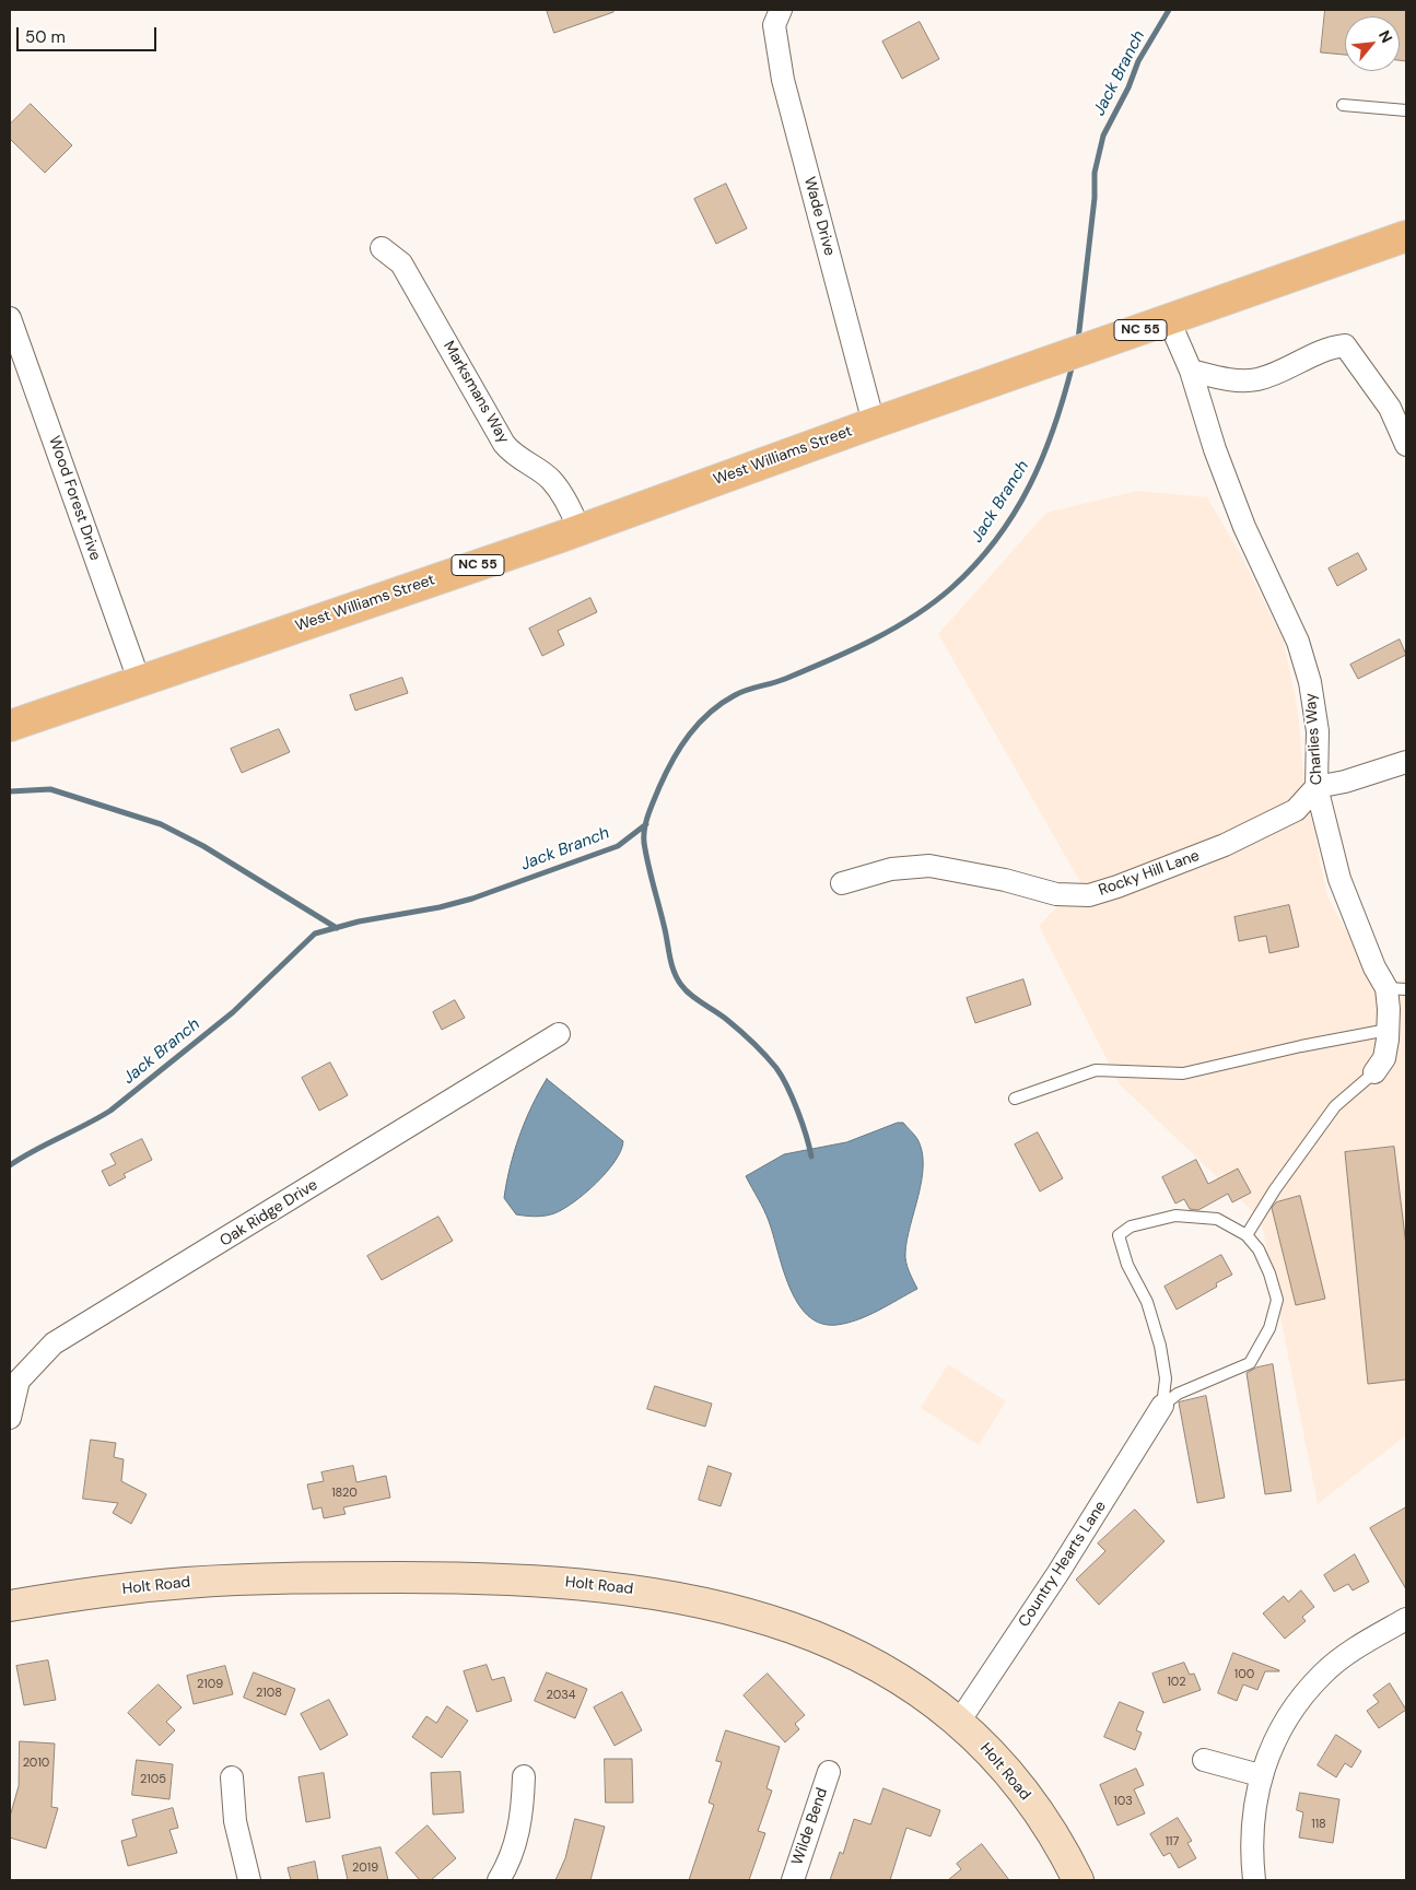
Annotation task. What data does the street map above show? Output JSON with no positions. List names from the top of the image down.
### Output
{
  "streets": {
    "main road": ["NC 55", "West Williams Street"],
    "street": [
      "Wade Drive",
      "Marksmans Way",
      "Wood Forest Drive",
      "Charlies Way",
      "Rocky Hill Lane",
      "Oak Ridge Drive",
      "Country Hearts Lane",
      "Holt Road",
      "Wilde Bend"
    ]
  },
  "crossings": [
    ["Wade Drive", "NC 55"],
    ["Wade Drive", "West Williams Street"],
    ["NC 55", "West Williams Street"],
    ["NC 55", "Charlies Way"],
    ["Marksmans Way", "West Williams Street"],
    ["West Williams Street", "Wood Forest Drive"],
    ["Charlies Way", "Rocky Hill Lane"],
    ["Country Hearts Lane", "Holt Road"]
  ],
  "water": ["Jack Branch"],
  "house_numbers": [
    "1820",
    "100",
    "102",
    "2109",
    "2108",
    "2034",
    "2010",
    "2105",
    "103",
    "118",
    "117",
    "2019"
  ],
  "scale_bar": "50 m",
  "north": "top right"
}
